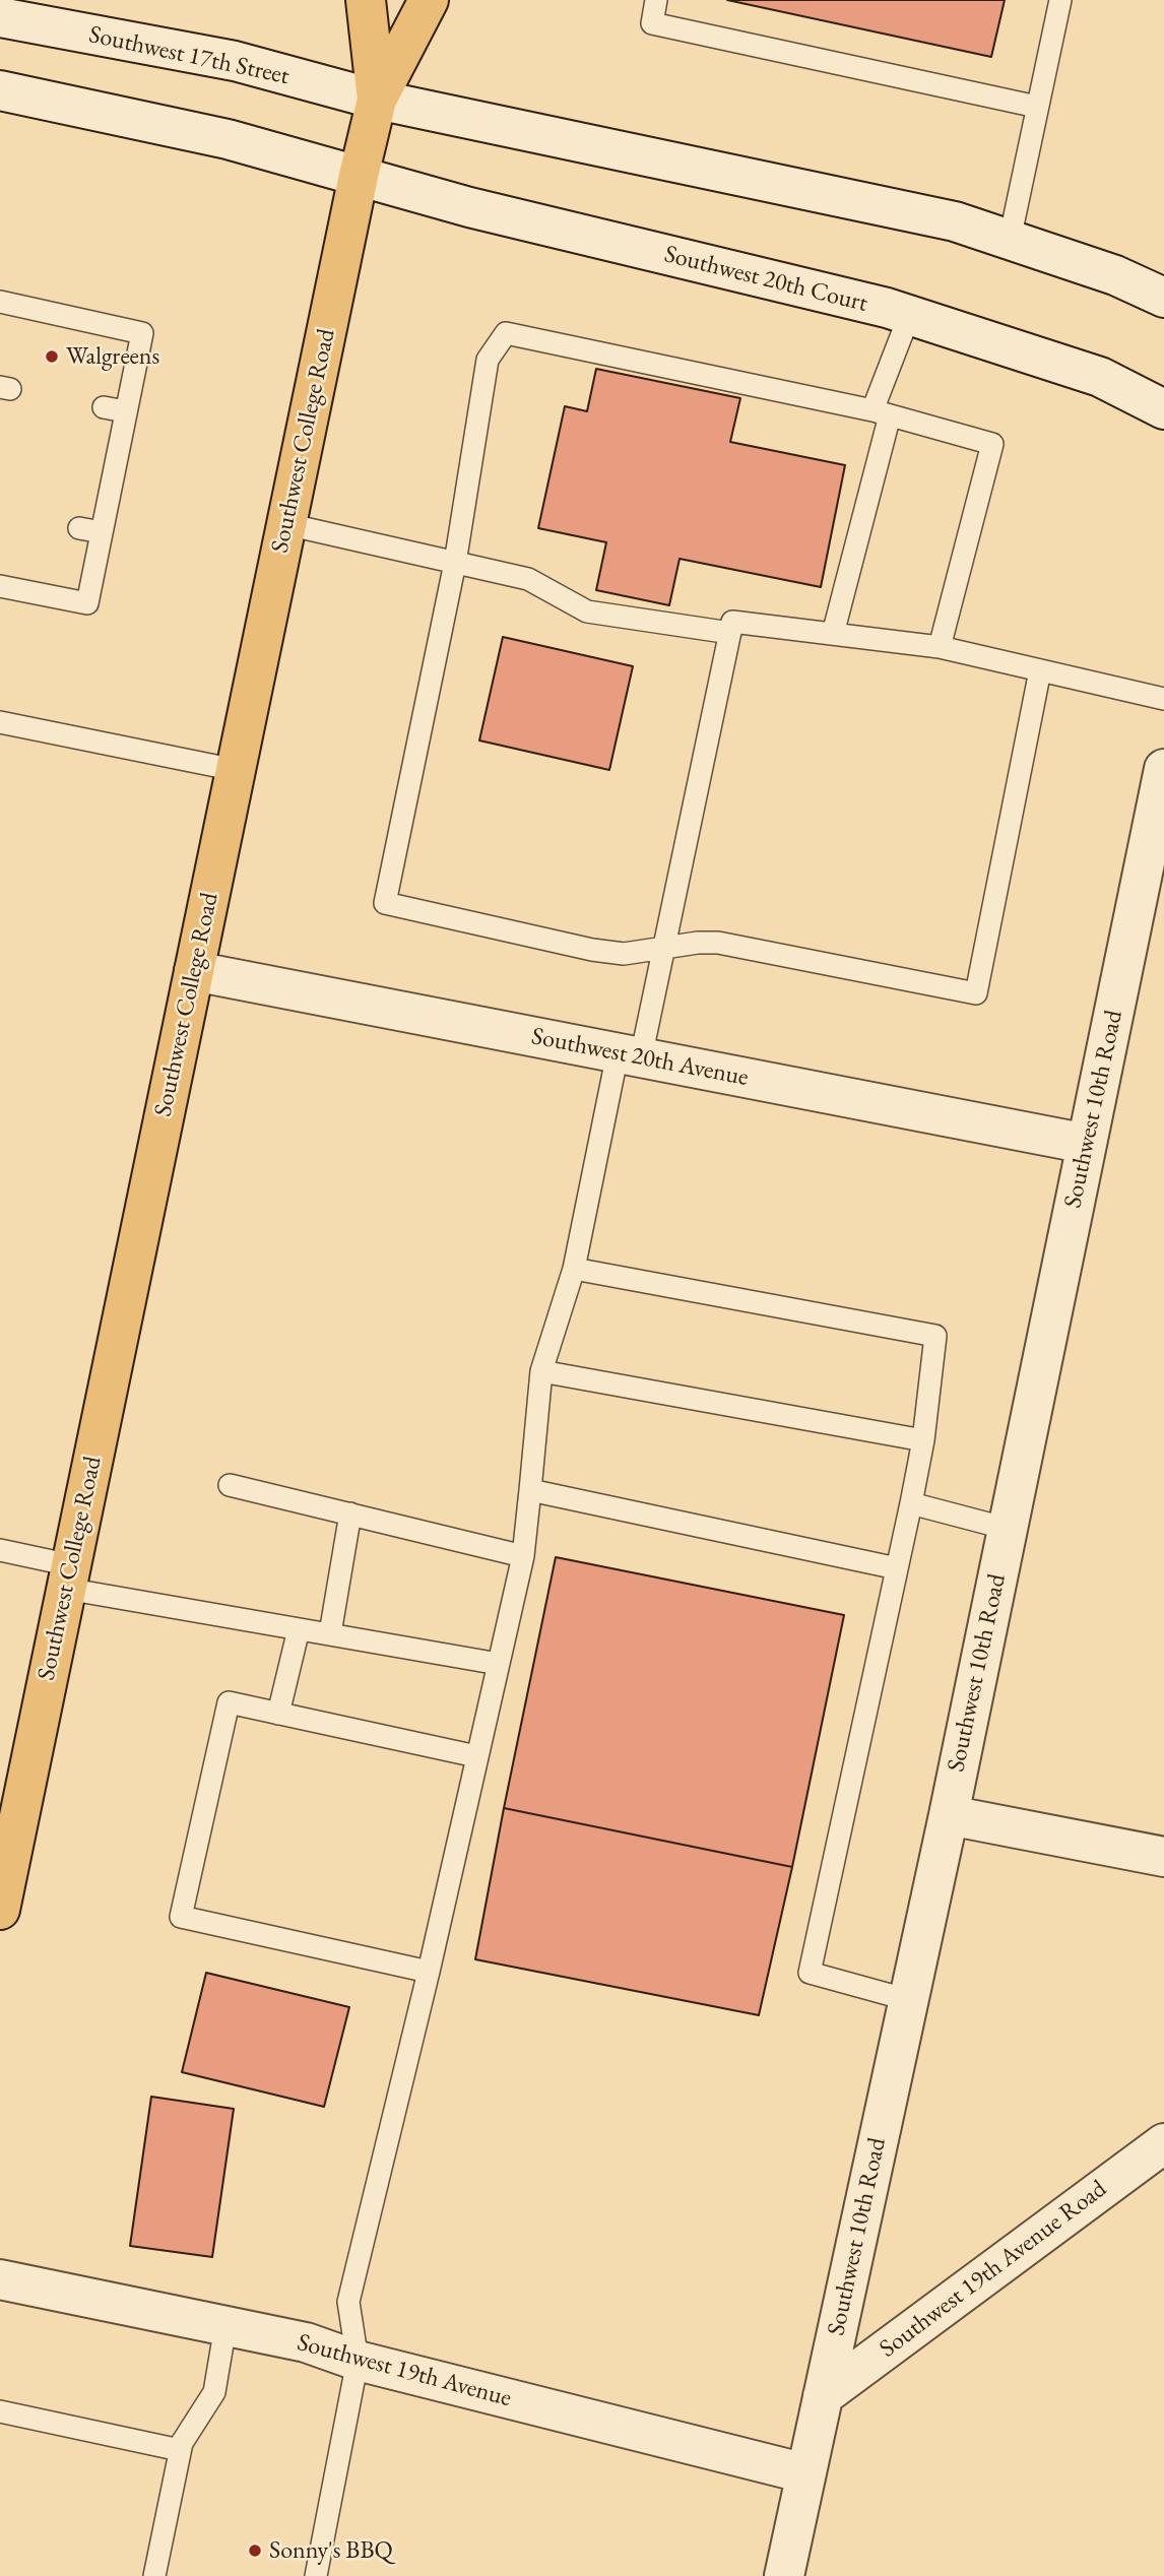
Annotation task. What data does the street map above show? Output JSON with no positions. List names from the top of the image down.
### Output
{
  "streets": {
    "main road": ["Southwest College Road"],
    "street": [
      "Southwest 17th Street",
      "Southwest 20th Court",
      "Southwest 20th Avenue",
      "Southwest 10th Road",
      "Southwest 19th Avenue Road",
      "Southwest 19th Avenue"
    ]
  },
  "crossings": [
    ["Southwest 17th Street", "Southwest College Road"],
    ["Southwest 20th Court", "Southwest College Road"],
    ["Southwest College Road", "Southwest 20th Avenue"],
    ["Southwest 20th Avenue", "Southwest 10th Road"],
    ["Southwest 10th Road", "Southwest 19th Avenue Road"],
    ["Southwest 10th Road", "Southwest 19th Avenue"]
  ],
  "places": ["Walgreens", "Sonny's BBQ"]
}
